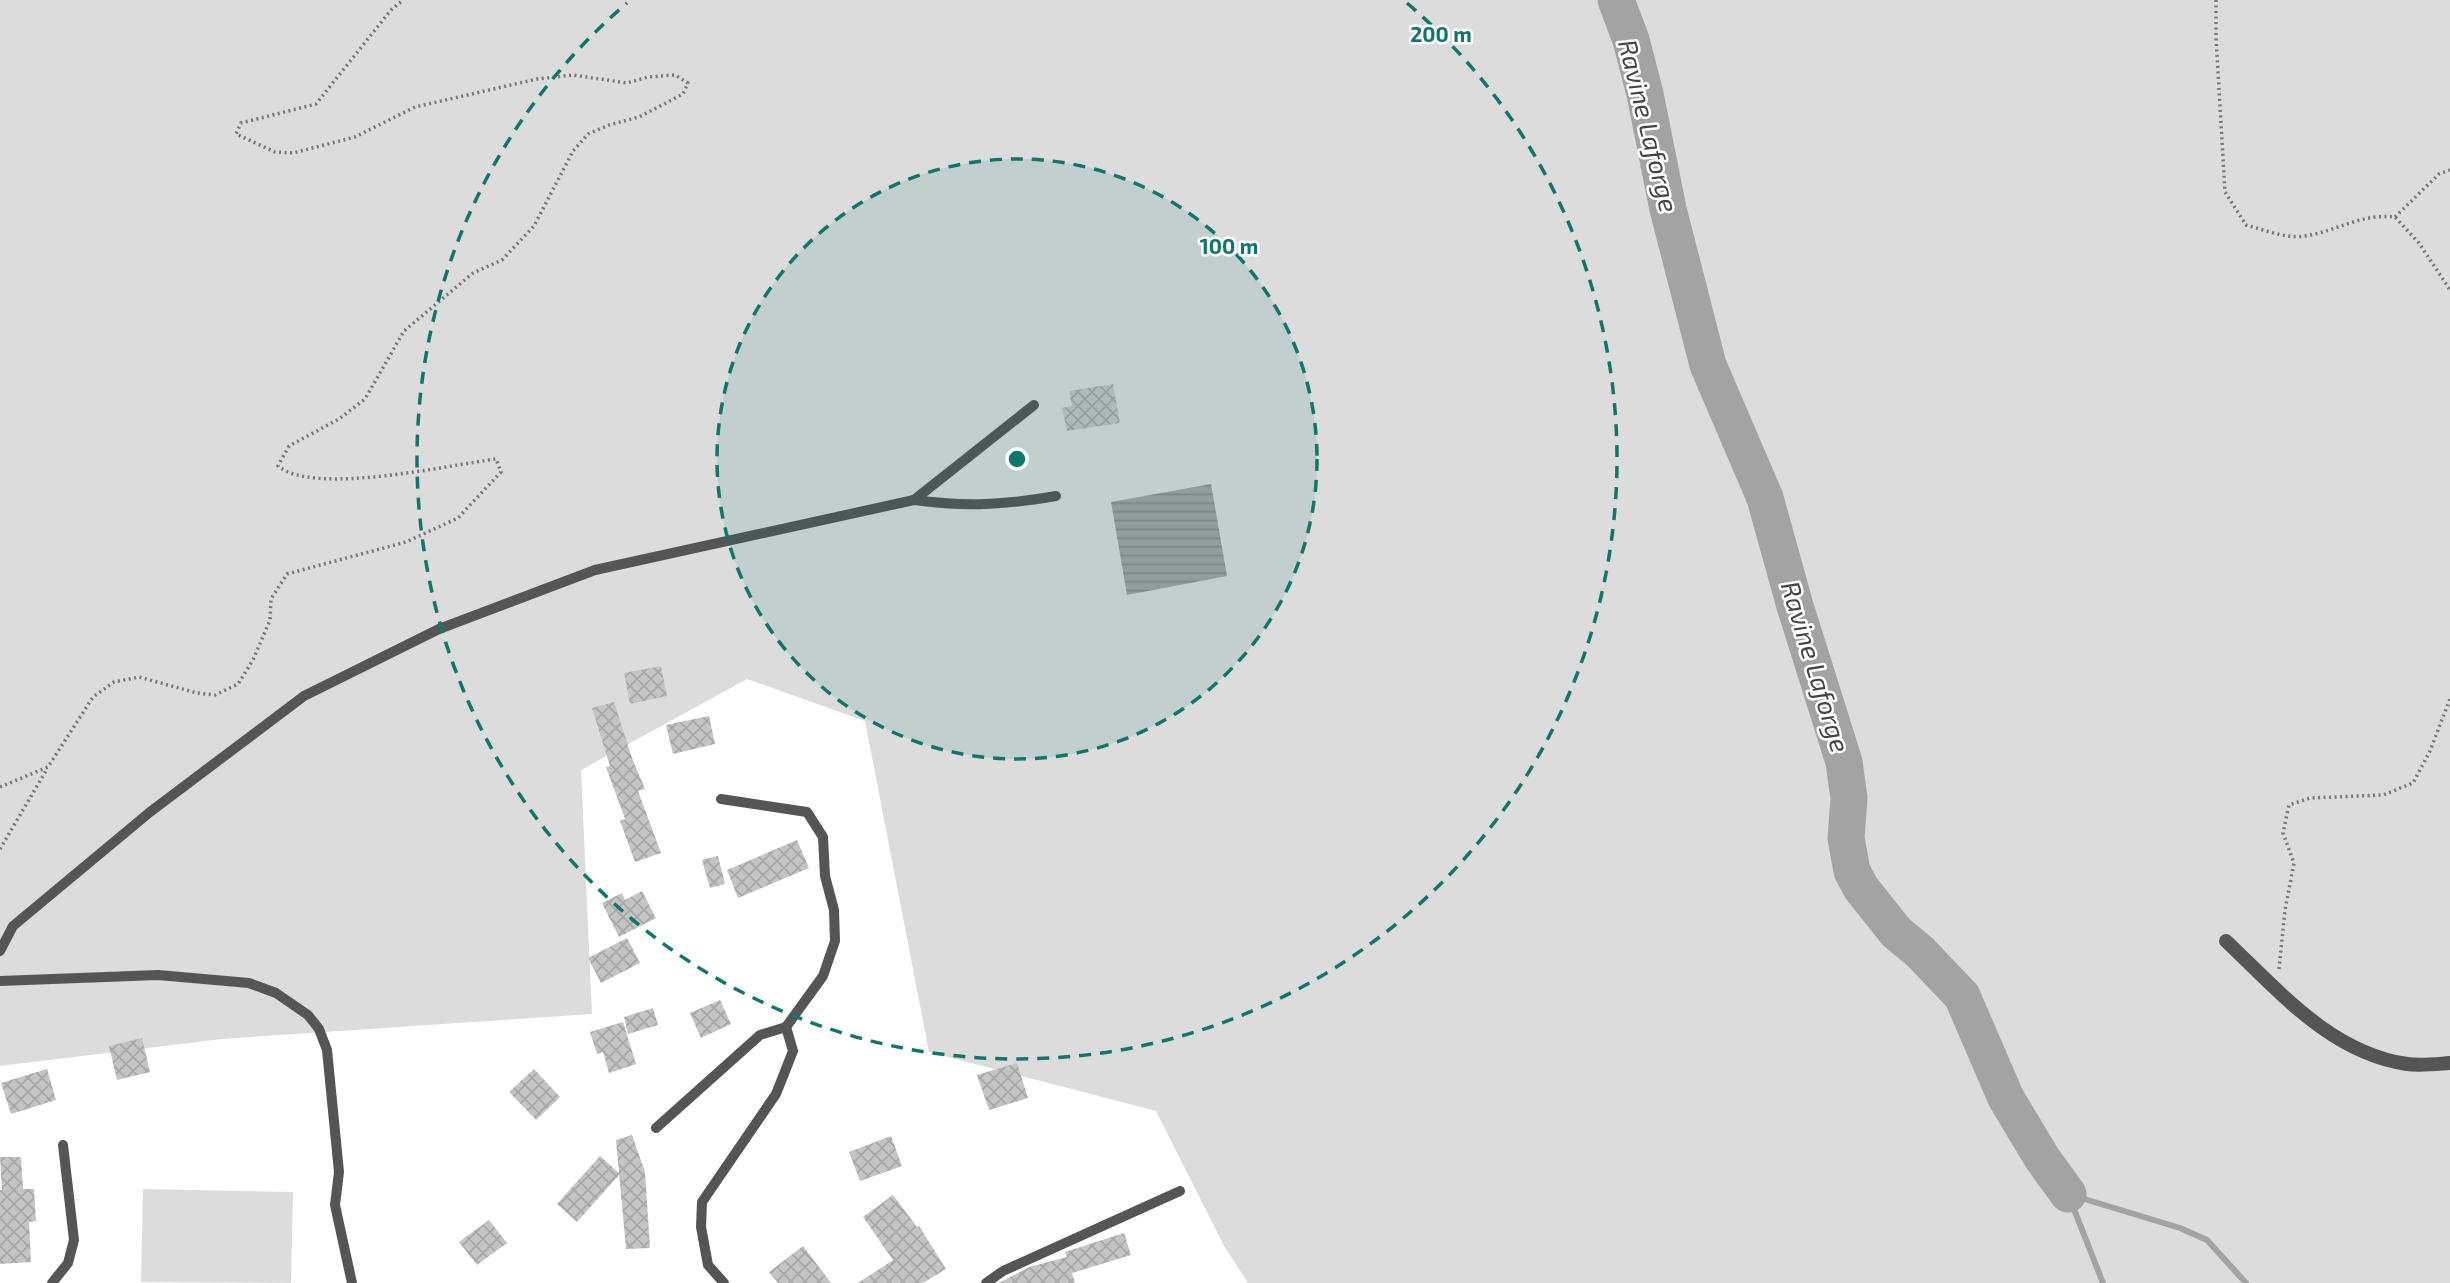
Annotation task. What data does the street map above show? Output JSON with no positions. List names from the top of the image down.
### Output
{
  "water": ["Ravine Laforge"],
  "rings": ["200 m", "100 m"]
}
